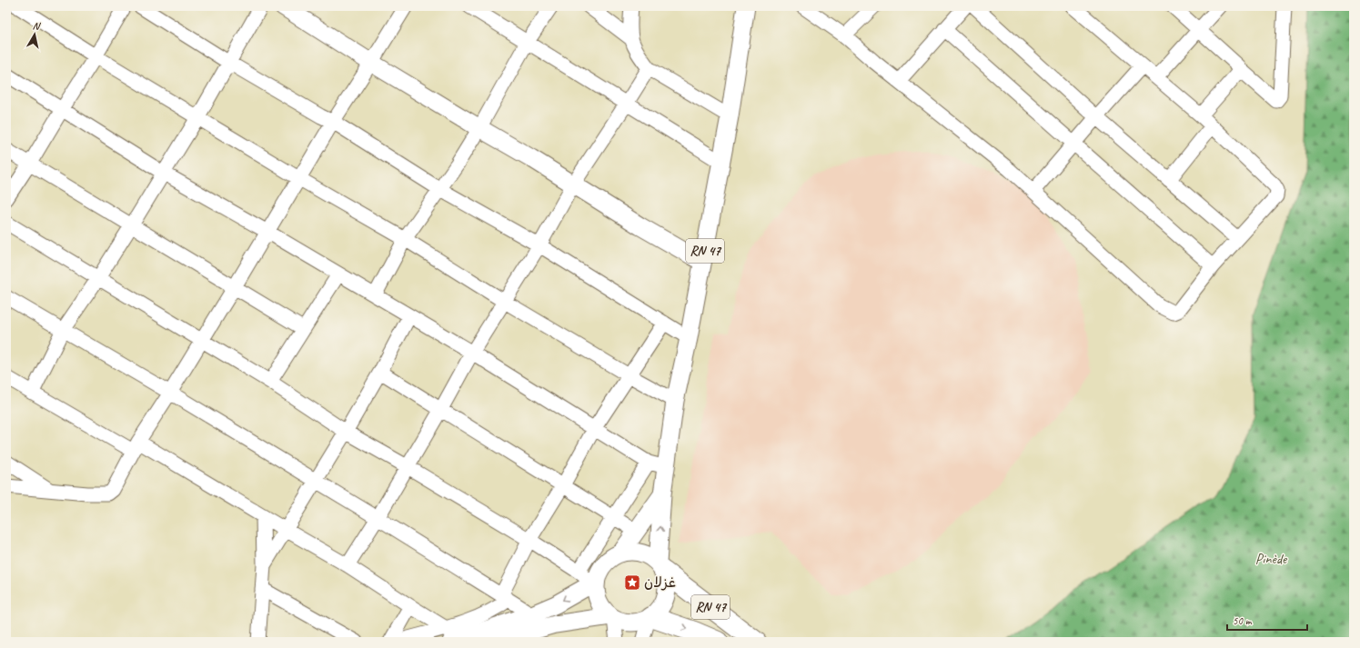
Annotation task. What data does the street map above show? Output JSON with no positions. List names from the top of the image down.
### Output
{
  "streets": {
    "highway": ["RN 47"]
  },
  "parks": ["Pinède"],
  "places": {
    "place": ["غزلان"]
  },
  "scale_bar": "50 m",
  "north": "top"
}
